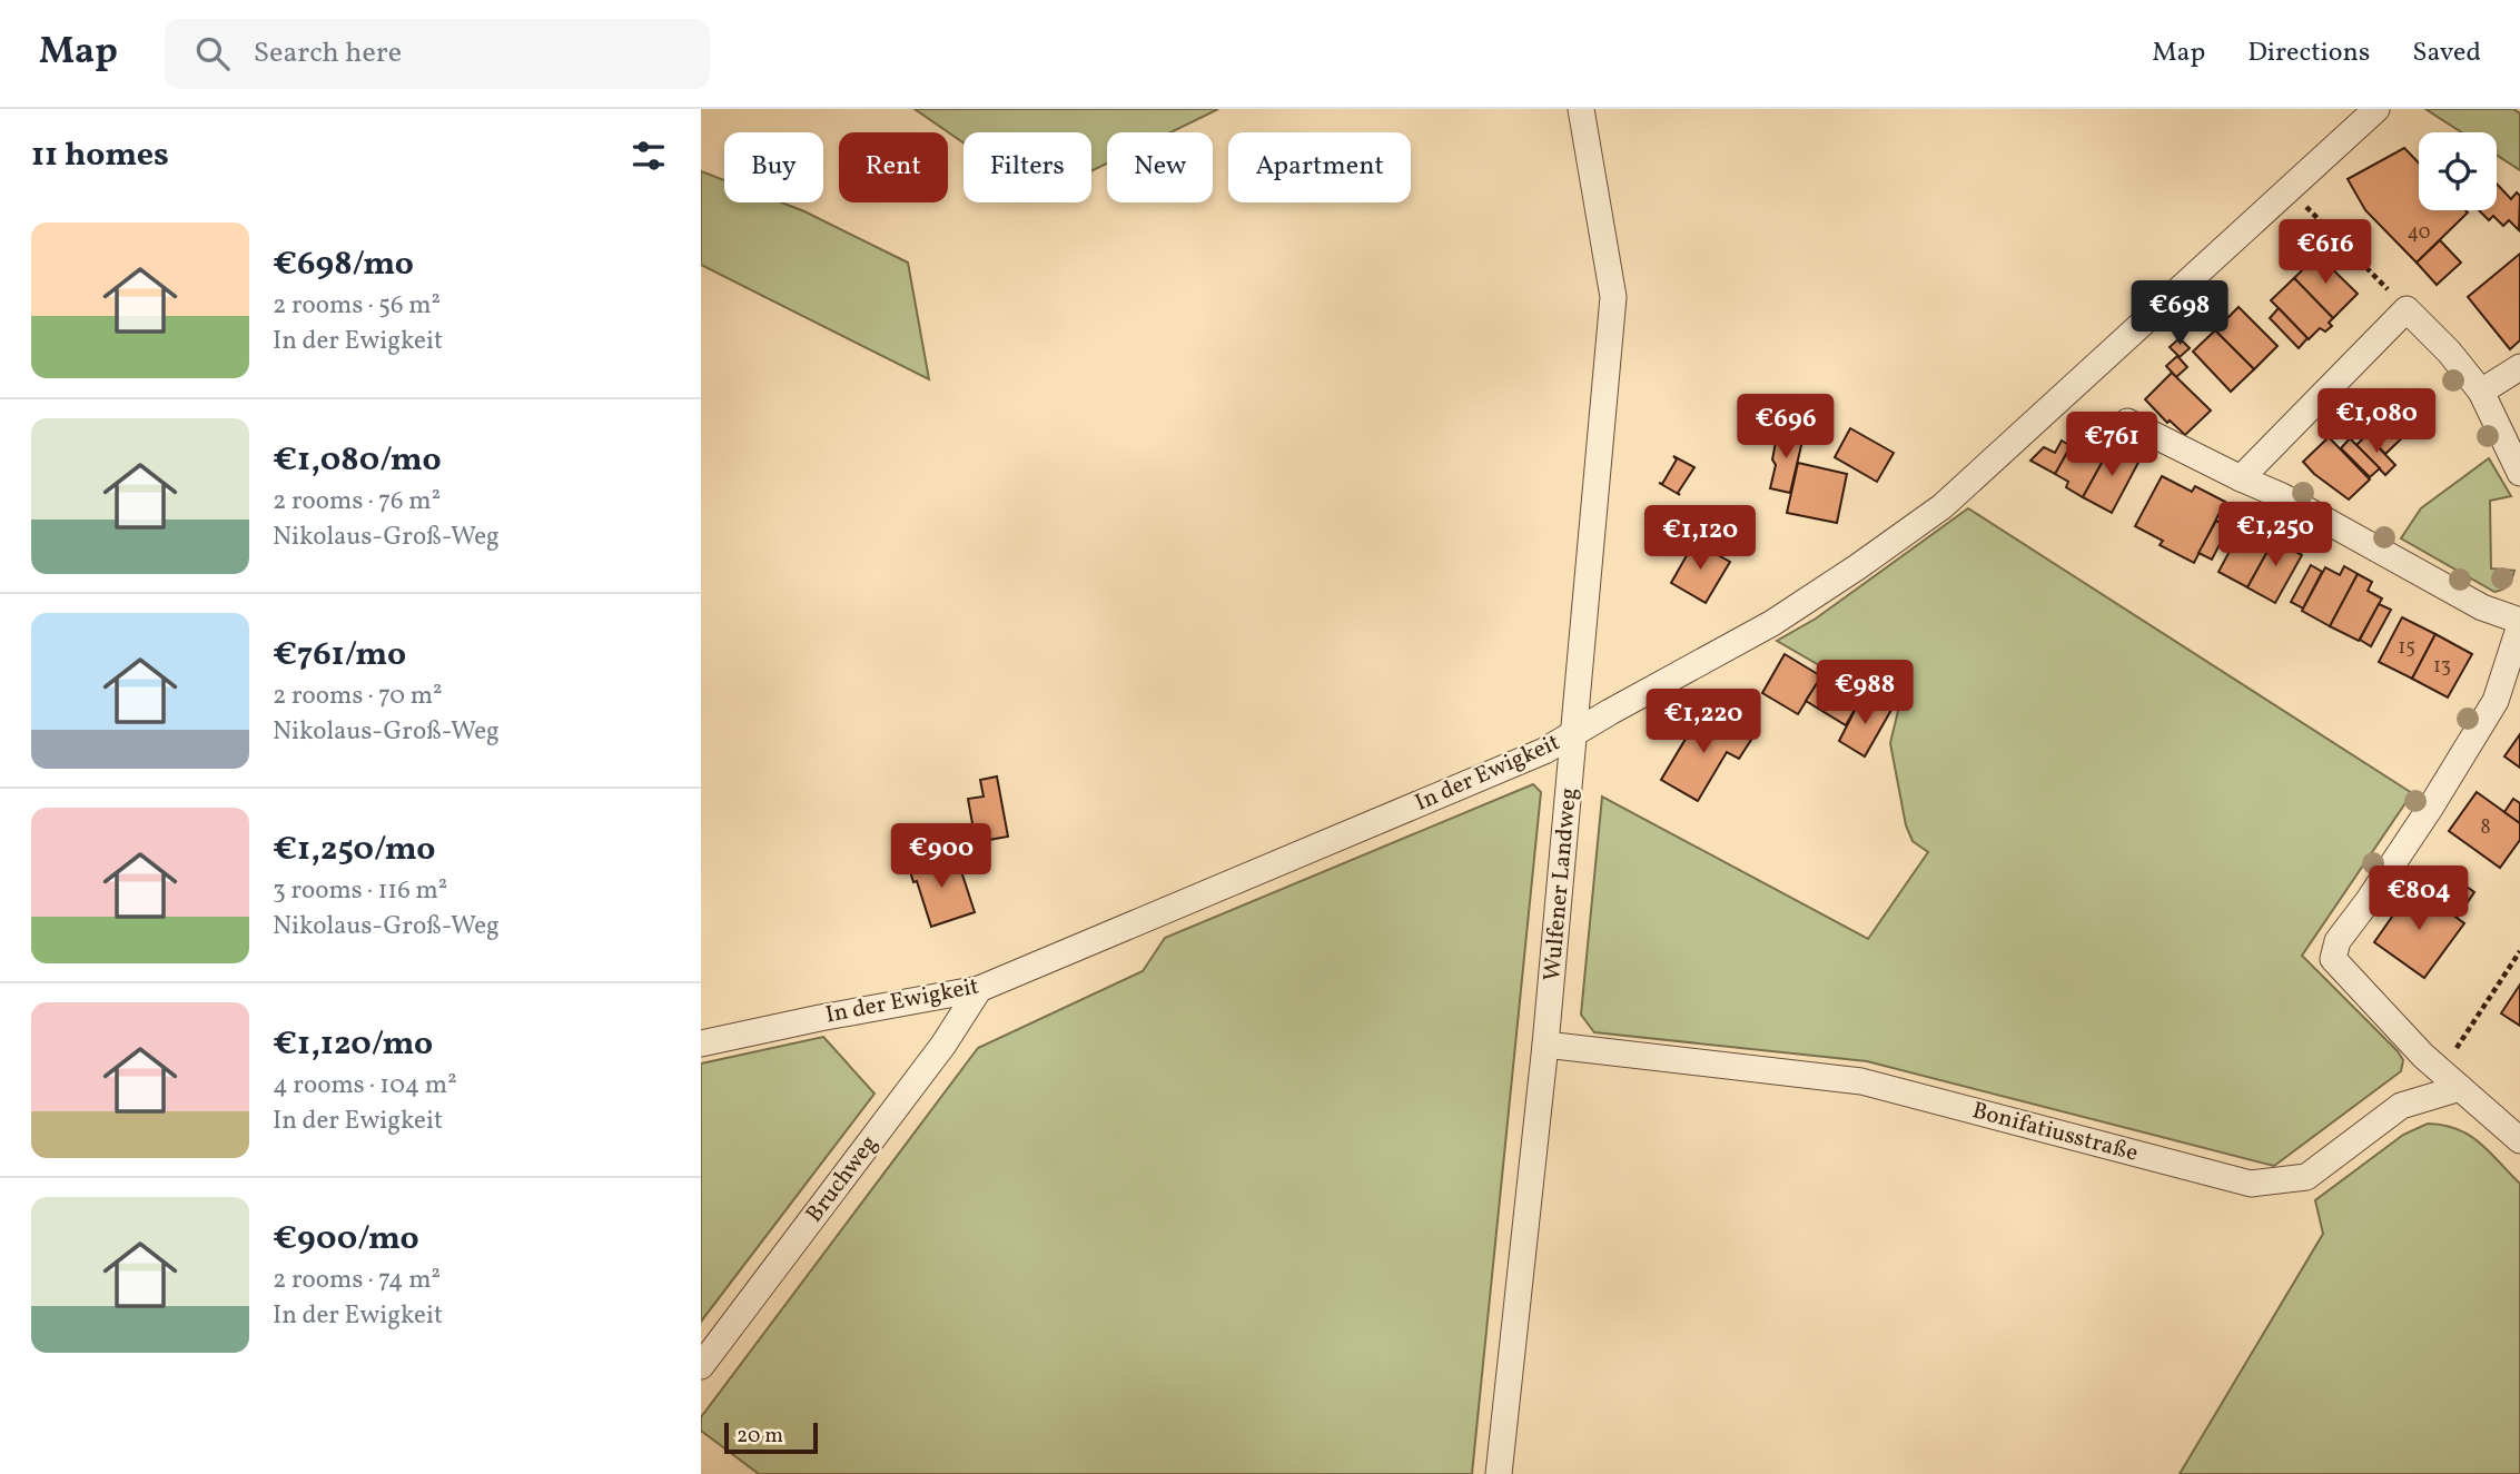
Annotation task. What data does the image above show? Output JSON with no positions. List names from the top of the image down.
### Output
{
  "streets": {
    "street": [
      "In der Ewigkeit",
      "Wulfener Landweg",
      "Bonifatiusstraße",
      "Bruchweg"
    ]
  },
  "crossings": [
    ["In der Ewigkeit", "Wulfener Landweg"],
    ["In der Ewigkeit", "Bruchweg"],
    ["Wulfener Landweg", "Bonifatiusstraße"]
  ],
  "house_numbers": [
    "40",
    "15",
    "13",
    "8"
  ],
  "scale_bar": "20 m",
  "page": {
    "header": "Map",
    "search": "Search here",
    "nav": ["Map", "Directions", "Saved"],
    "heading": "11 homes",
    "chip": [
      "Buy",
      "Rent",
      "Filters",
      "New",
      "Apartment"
    ],
    "list": [
      {
        "name": "€698/mo",
        "note": "2 rooms · 56 m² · In der Ewigkeit"
      },
      {
        "name": "€1,080/mo",
        "note": "2 rooms · 76 m² · Nikolaus-Groß-Weg"
      },
      {
        "name": "€761/mo",
        "note": "2 rooms · 70 m² · Nikolaus-Groß-Weg"
      },
      {
        "name": "€1,250/mo",
        "note": "3 rooms · 116 m² · Nikolaus-Groß-Weg"
      },
      {
        "name": "€1,120/mo",
        "note": "4 rooms · 104 m² · In der Ewigkeit"
      },
      {
        "name": "€900/mo",
        "note": "2 rooms · 74 m² · In der Ewigkeit"
      }
    ],
    "price": [
      "€616",
      "€698",
      "€1,080",
      "€696",
      "€761",
      "€1,250",
      "€1,120",
      "€988",
      "€1,220",
      "€900",
      "€804"
    ],
    "scale": "20 m"
  }
}
